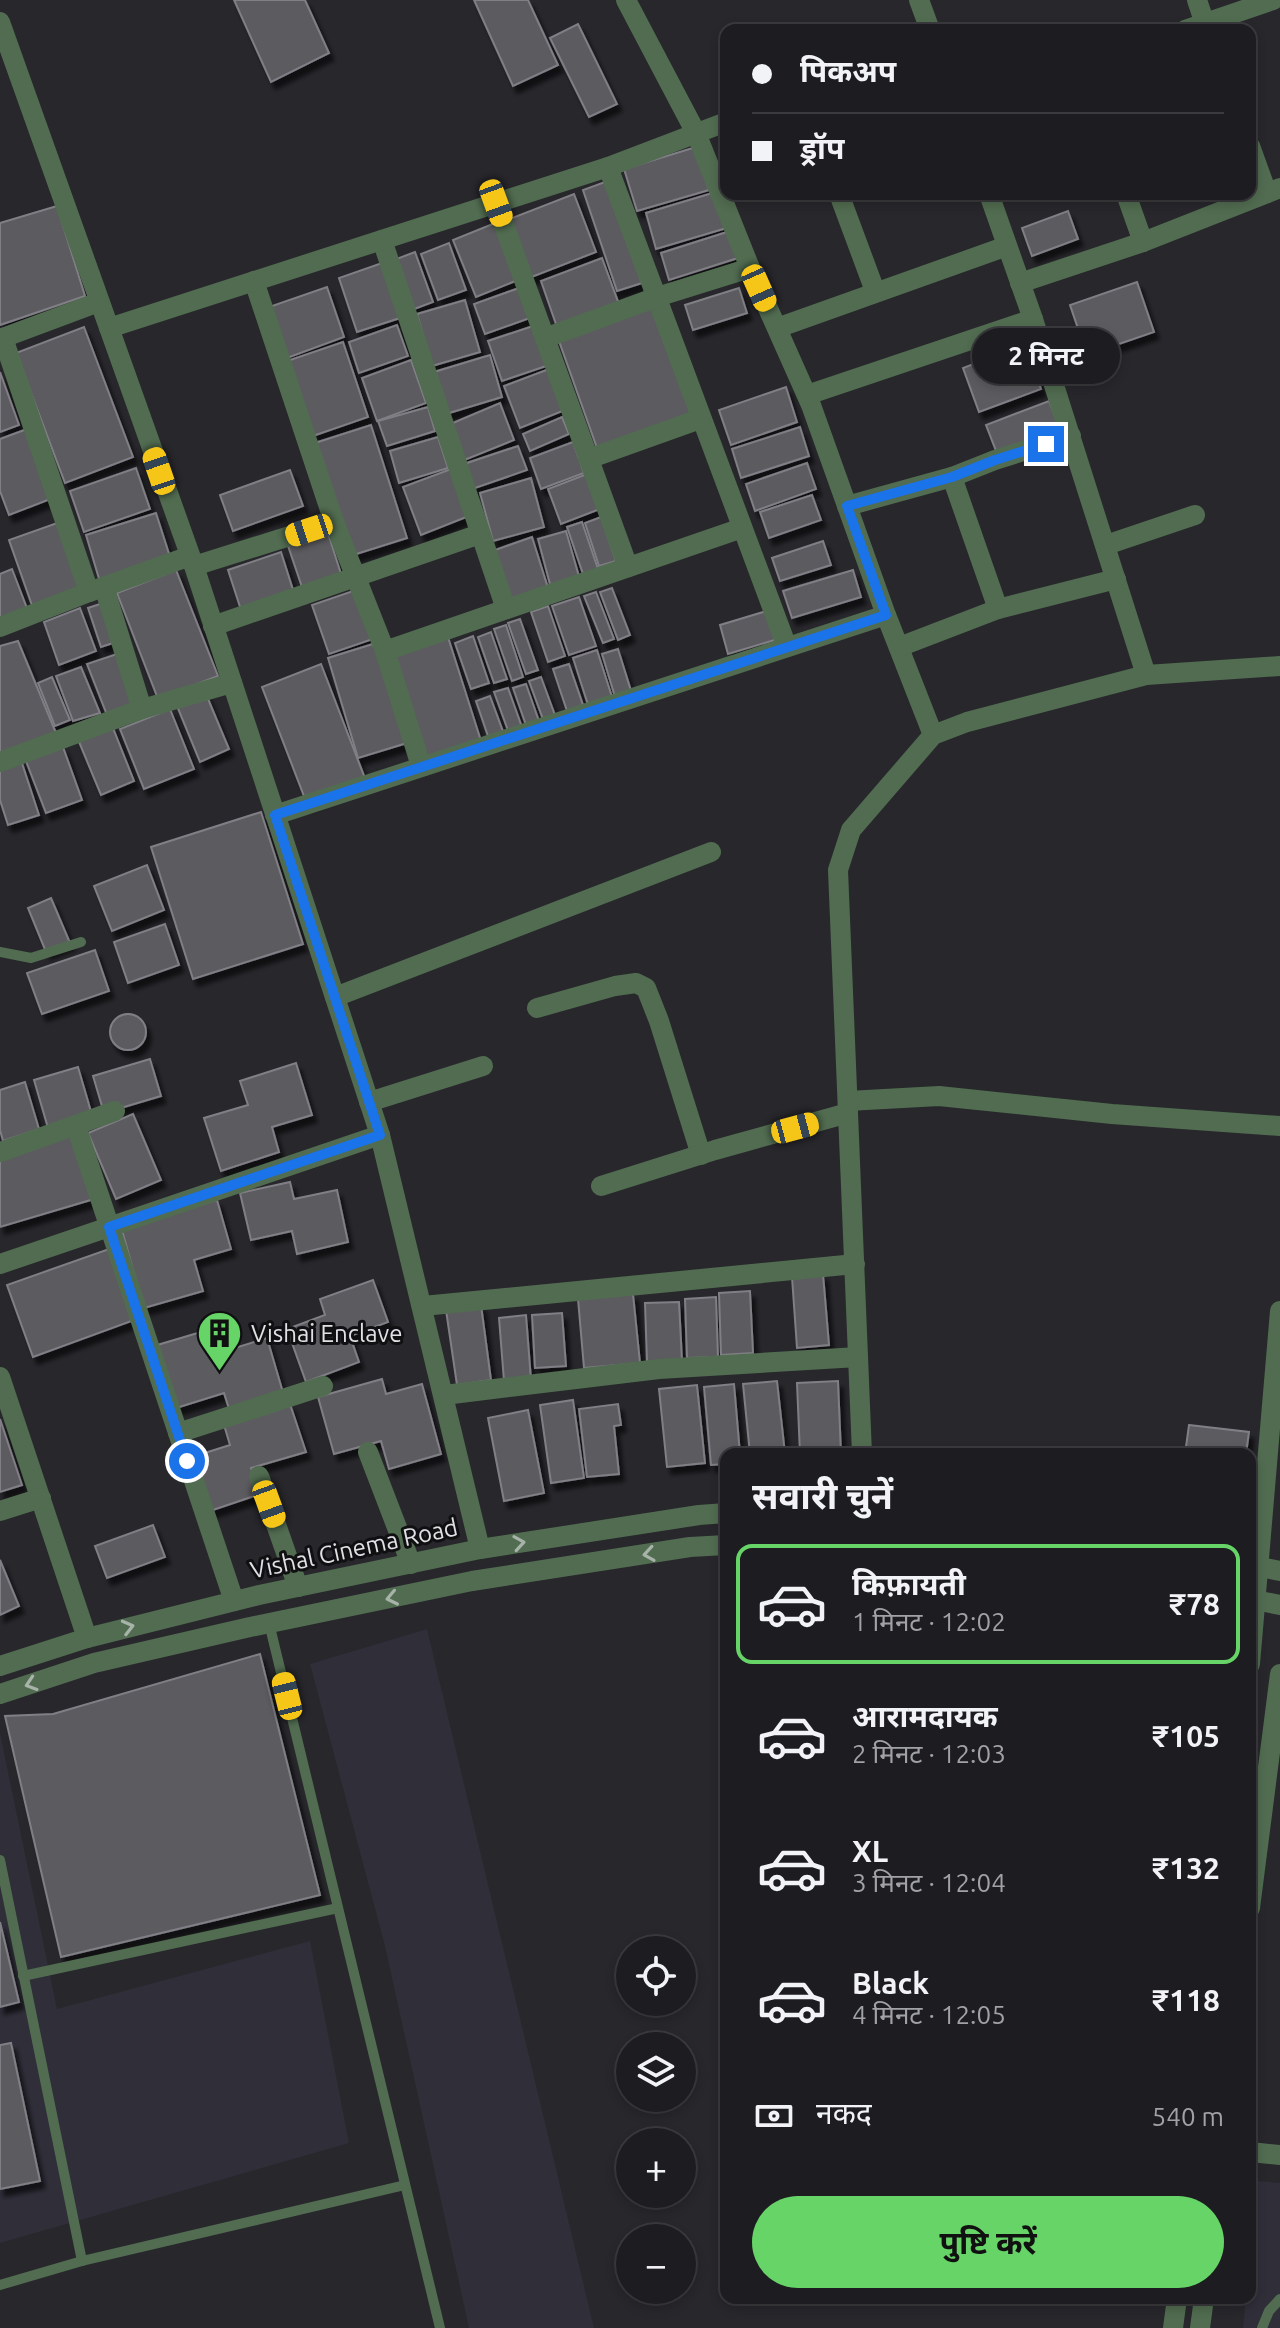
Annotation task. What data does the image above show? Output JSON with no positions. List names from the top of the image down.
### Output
{
  "streets": {
    "street": ["Vishal Cinema Road"]
  },
  "places": {
    "building": ["Vishai Enclave"]
  },
  "page": {
    "banner": ["पिकअप", "ड्रॉप"],
    "bubble": "2 मिनट",
    "heading": "सवारी चुनें",
    "list": [
      {
        "name": "किफ़ायती",
        "note": "1 मिनट · 12:02",
        "value": "₹78"
      },
      {
        "name": "आरामदायक",
        "note": "2 मिनट · 12:03",
        "value": "₹105"
      },
      {
        "name": "XL",
        "note": "3 मिनट · 12:04",
        "value": "₹132"
      },
      {
        "name": "Black",
        "note": "4 मिनट · 12:05",
        "value": "₹118"
      }
    ],
    "map_buttons": ["+", "−"],
    "pay": ["नकद", "540 m"],
    "buttons": "पुष्टि करें"
  }
}
